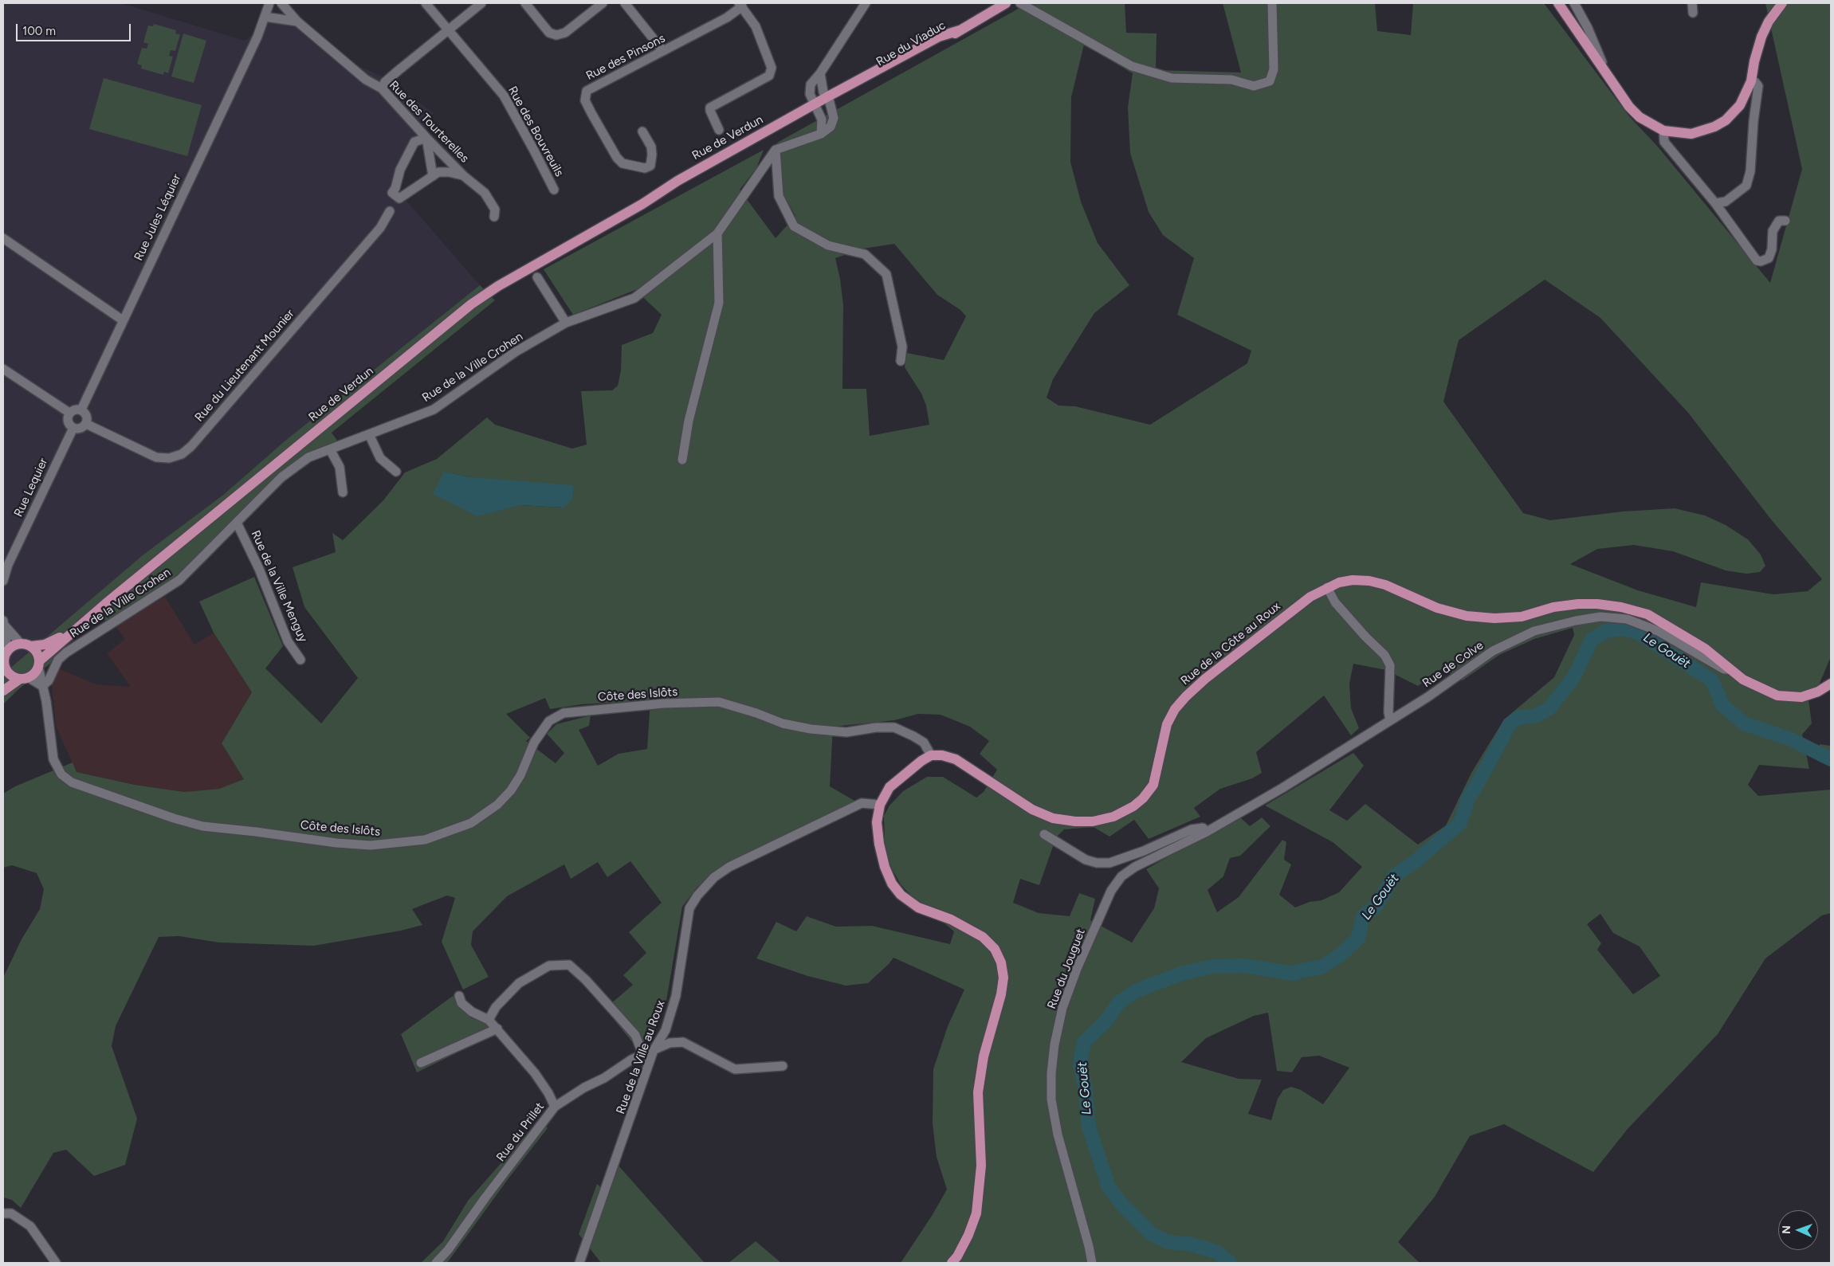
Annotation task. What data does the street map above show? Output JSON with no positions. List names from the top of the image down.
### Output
{
  "streets": {
    "main road": ["Rue du Viaduc", "Rue de Verdun", "Rue de la Côte au Roux"],
    "street": [
      "Rue des Pinsons",
      "Rue des Tourterelles",
      "Rue des Bouvreuils",
      "Rue Jules Léquier",
      "Rue du Lieutenant Mounier",
      "Rue de la Ville Crohen",
      "Rue Lequier",
      "Rue de la Ville Menguy",
      "Rue de Colve",
      "Côte des Islôts",
      "Rue du Jouguet",
      "Rue de la Ville au Roux",
      "Rue du Prillet"
    ]
  },
  "crossings": [
    ["Rue du Viaduc", "Rue de Verdun"],
    ["Rue de Verdun", "Côte des Islôts"],
    ["Rue Jules Léquier", "Rue du Lieutenant Mounier"],
    ["Rue Jules Léquier", "Rue Lequier"],
    ["Rue du Lieutenant Mounier", "Rue Lequier"],
    ["Rue de la Ville Crohen", "Rue de la Ville Menguy"],
    ["Rue de la Ville Crohen", "Côte des Islôts"],
    ["Rue de la Côte au Roux", "Rue de Colve"],
    ["Rue de la Côte au Roux", "Côte des Islôts"],
    ["Rue de Colve", "Rue du Jouguet"],
    ["Rue de la Ville au Roux", "Rue du Prillet"]
  ],
  "water": ["Le Gouët"],
  "scale_bar": "100 m",
  "north": "left"
}
